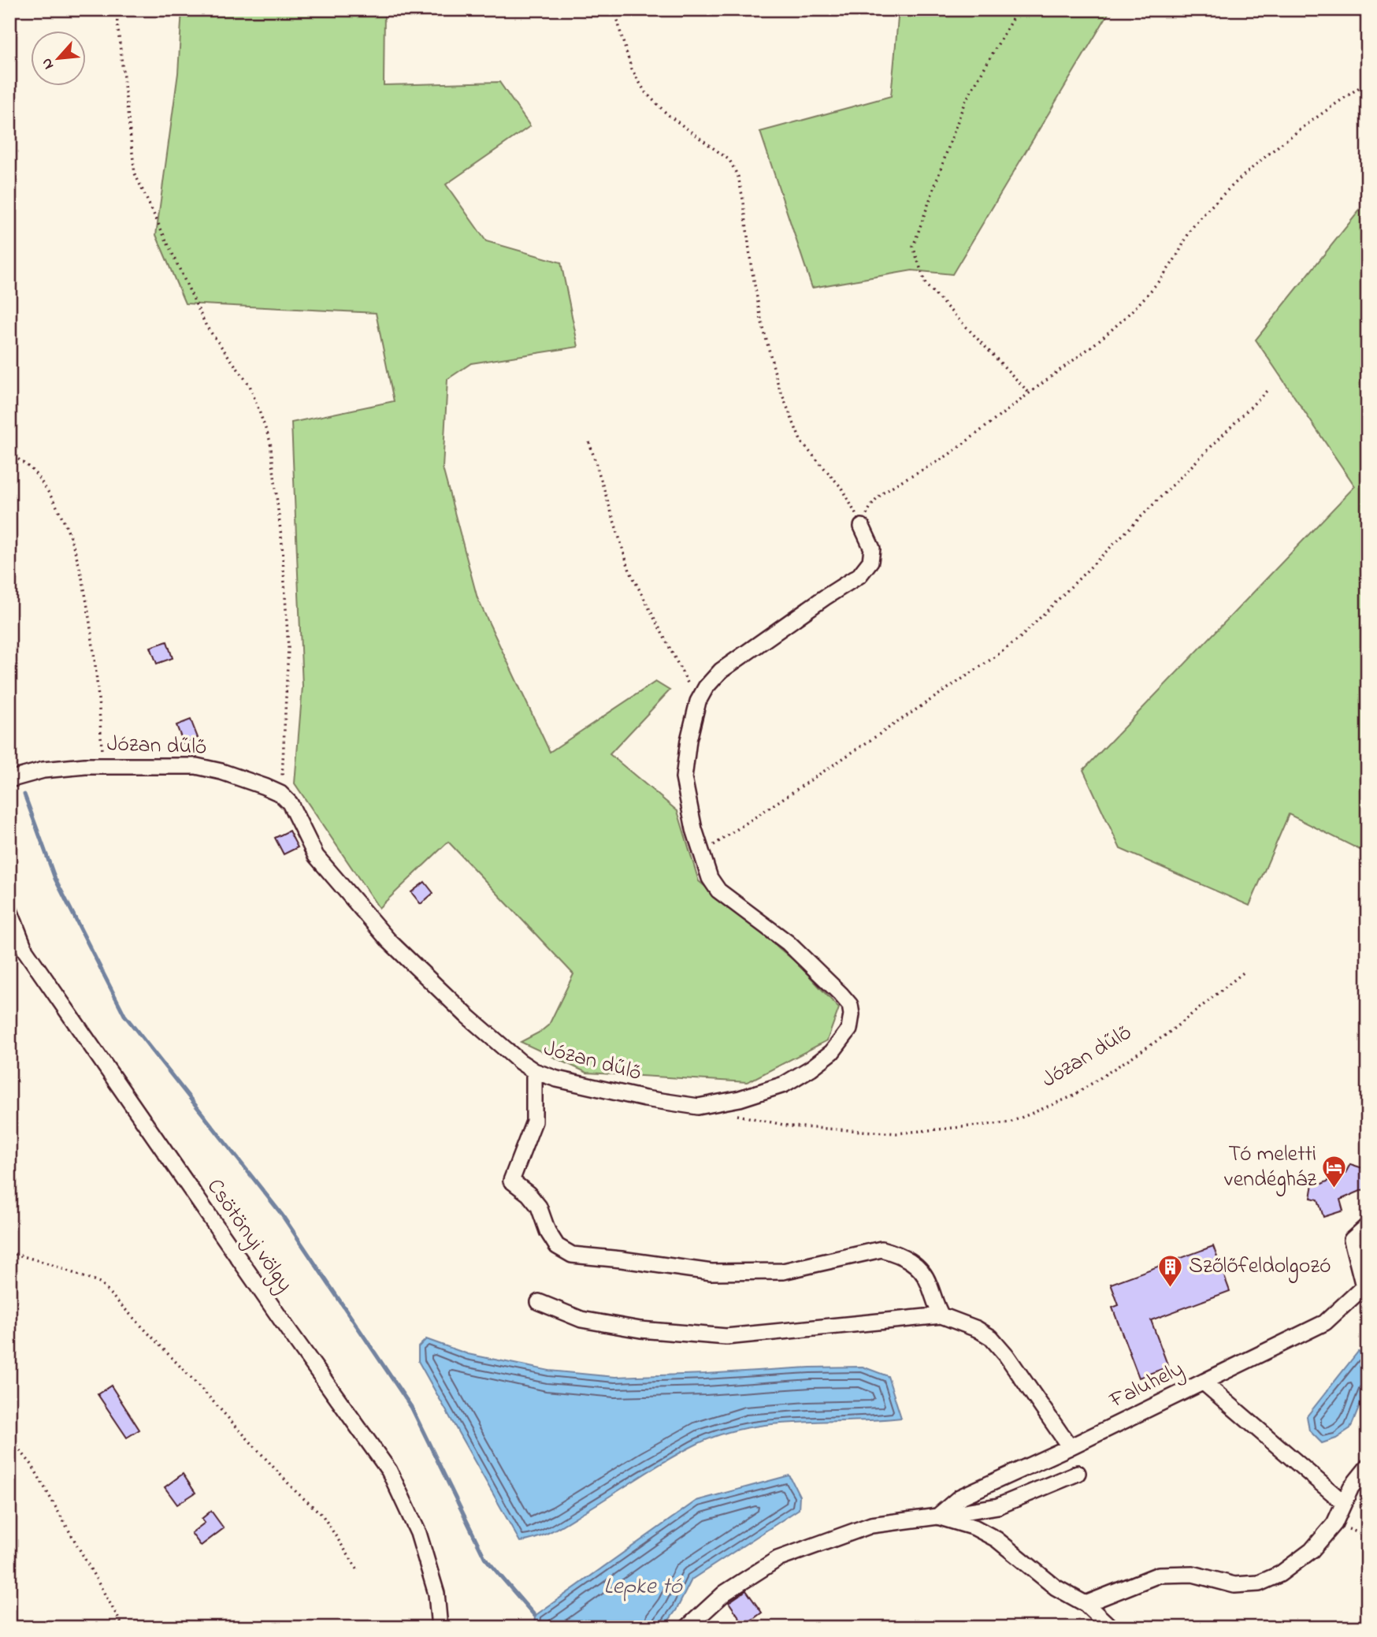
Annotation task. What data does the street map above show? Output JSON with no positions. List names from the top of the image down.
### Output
{
  "streets": {
    "street": ["Józan dűlő", "Csötönyi völgy", "Faluhely"]
  },
  "water": ["Lepke tó"],
  "places": {
    "hotel": ["Tó meletti vendégház"],
    "building": ["Szőlőfeldolgozó"]
  },
  "north": "bottom left"
}
